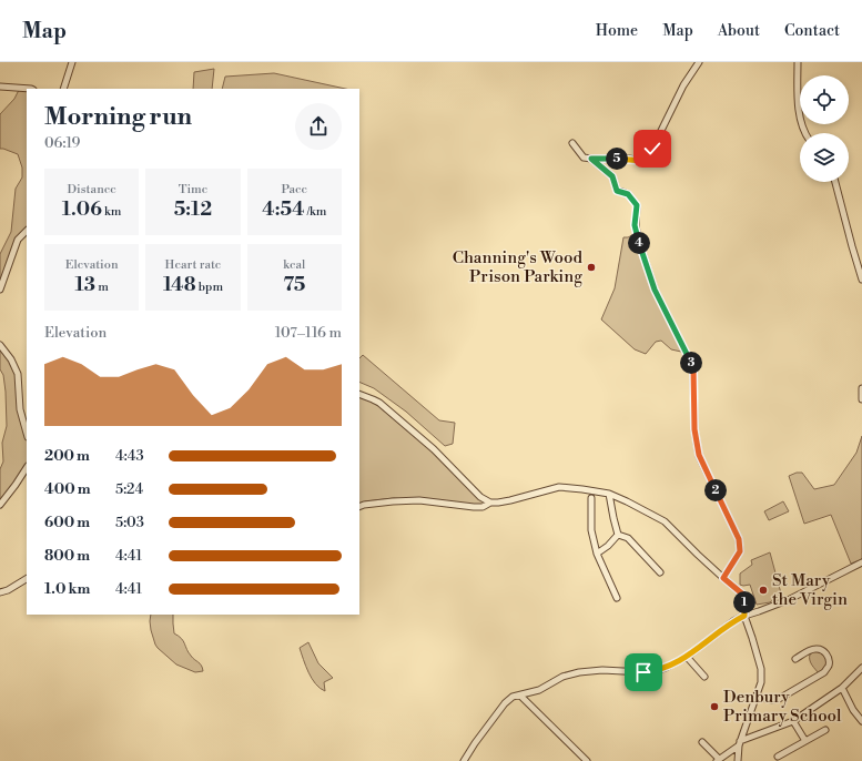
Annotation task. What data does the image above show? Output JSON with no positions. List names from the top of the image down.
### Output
{
  "places": ["Channing's Wood Prison Parking", "St Mary the Virgin", "Denbury Primary School"],
  "page": {
    "header": "Map",
    "nav": [
      "Home",
      "Map",
      "About",
      "Contact"
    ],
    "heading": ["Morning run", "06:19"],
    "pins": [
      "5",
      "4",
      "3",
      "2",
      "1"
    ],
    "stats": [
      ["Distance", "1.06 km"],
      ["Time", "5:12"],
      ["Pace", "4:54 /km"],
      ["Elevation", "13 m"],
      ["Heart rate", "148 bpm"],
      ["kcal", "75"]
    ],
    "chart": ["Elevation", "107–116 m"],
    "list": [
      {
        "name": "200 m",
        "note": "4:43"
      },
      {
        "name": "400 m",
        "note": "5:24"
      },
      {
        "name": "600 m",
        "note": "5:03"
      },
      {
        "name": "800 m",
        "note": "4:41"
      },
      {
        "name": "1.0 km",
        "note": "4:41"
      }
    ]
  }
}
